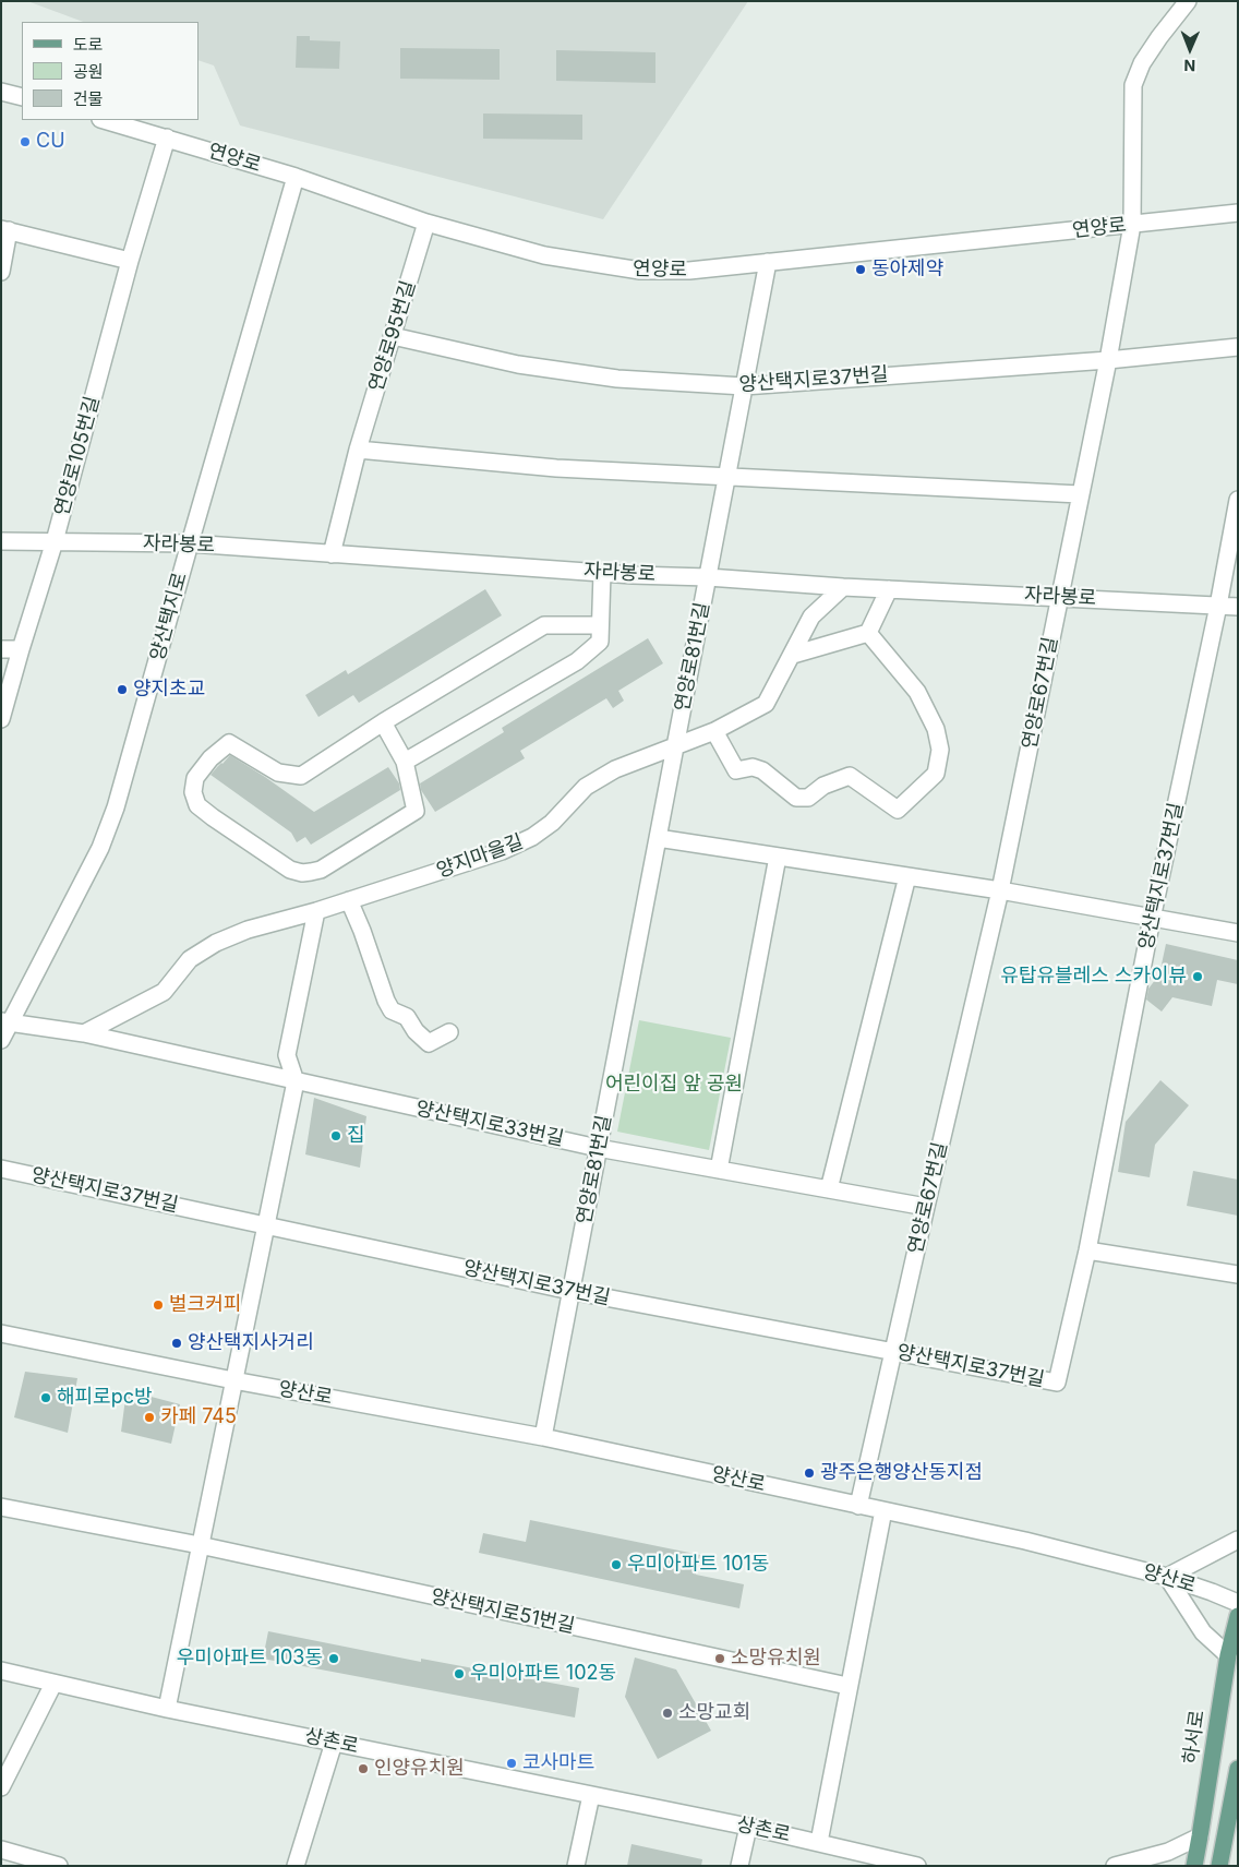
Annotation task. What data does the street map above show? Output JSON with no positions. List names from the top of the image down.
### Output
{
  "streets": {
    "main road": ["하서로"],
    "street": [
      "연양로",
      "연양로95번길",
      "양산택지로37번길",
      "연양로105번길",
      "자라봉로",
      "양산택지로",
      "연양로81번길",
      "연양로67번길",
      "양지마을길",
      "양산택지로33번길",
      "양산로",
      "양산택지로51번길",
      "상촌로"
    ]
  },
  "crossings": [
    ["연양로", "연양로95번길"],
    ["연양로", "연양로105번길"],
    ["연양로", "양산택지로"],
    ["연양로", "연양로81번길"],
    ["연양로", "연양로67번길"],
    ["연양로95번길", "양산택지로37번길"],
    ["연양로95번길", "자라봉로"],
    ["양산택지로37번길", "자라봉로"],
    ["양산택지로37번길", "연양로81번길"],
    ["양산택지로37번길", "연양로67번길"],
    ["연양로105번길", "자라봉로"],
    ["자라봉로", "양산택지로"],
    ["자라봉로", "연양로81번길"],
    ["자라봉로", "연양로67번길"],
    ["자라봉로", "양지마을길"],
    ["양산택지로", "양산택지로33번길"],
    ["연양로81번길", "양지마을길"],
    ["연양로81번길", "양산택지로33번길"],
    ["연양로81번길", "양산로"],
    ["연양로67번길", "양산택지로33번길"],
    ["연양로67번길", "양산로"],
    ["양지마을길", "양산택지로33번길"]
  ],
  "parks": ["어린이집 앞 공원"],
  "places": [
    "CU",
    "동아제약",
    "양지초교",
    "유탑유블레스 스카이뷰",
    "집",
    "벌크커피",
    "양산택지사거리",
    "해피로pc방",
    "카페 745",
    "광주은행양산동지점",
    "우미아파트 101동",
    "우미아파트 103동",
    "소망유치원",
    "우미아파트 102동",
    "소망교회",
    "코사마트",
    "인양유치원"
  ],
  "legend": ["도로", "공원", "건물"],
  "north": "bottom"
}
